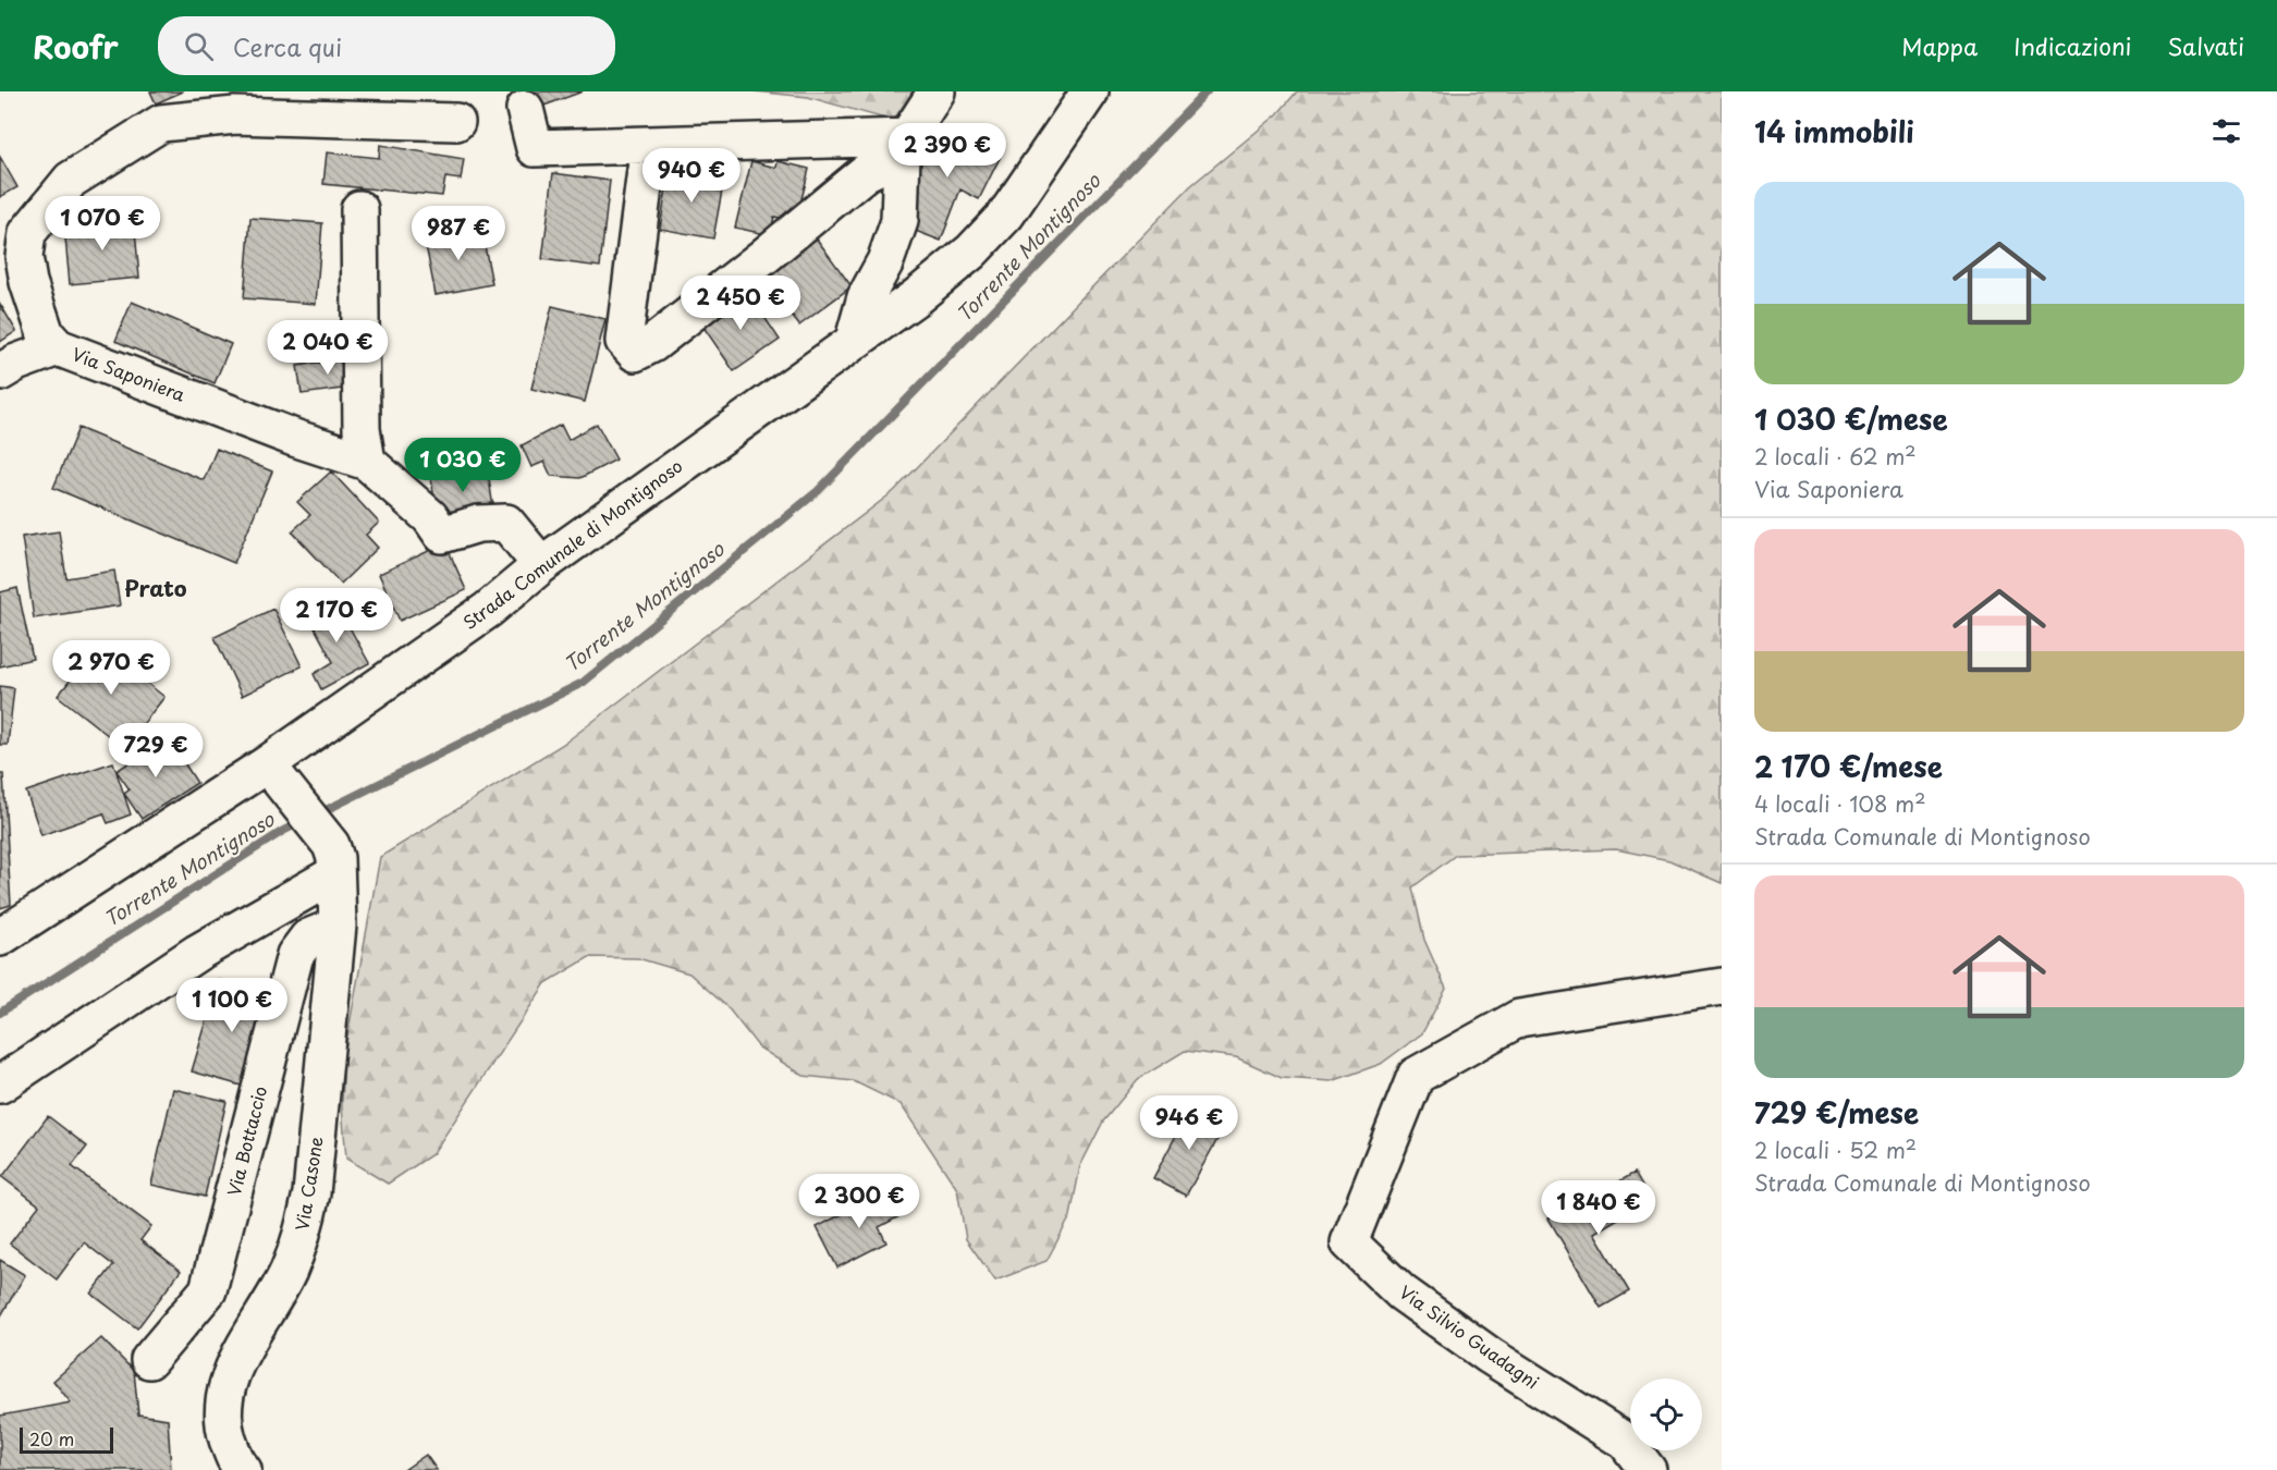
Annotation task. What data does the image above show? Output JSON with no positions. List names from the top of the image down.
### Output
{
  "streets": {
    "street": [
      "Via Saponiera",
      "Strada Comunale di Montignoso",
      "Via Bottaccio",
      "Via Casone",
      "Via Silvio Guadagni"
    ]
  },
  "crossings": [
    ["Via Saponiera", "Strada Comunale di Montignoso"],
    ["Via Bottaccio", "Via Casone"]
  ],
  "districts": ["Prato"],
  "water": ["Torrente Montignoso"],
  "scale_bar": "20 m",
  "page": {
    "header": "Roofr",
    "search": "Cerca qui",
    "nav": ["Mappa", "Indicazioni", "Salvati"],
    "heading": "14 immobili",
    "price": [
      "2 390 €",
      "940 €",
      "1 070 €",
      "987 €",
      "2 450 €",
      "2 040 €",
      "1 030 €",
      "2 170 €",
      "2 970 €",
      "729 €",
      "1 100 €",
      "946 €",
      "2 300 €",
      "1 840 €"
    ],
    "list": [
      {
        "name": "1 030 €/mese",
        "note": "2 locali · 62 m² · Via Saponiera"
      },
      {
        "name": "2 170 €/mese",
        "note": "4 locali · 108 m² · Strada Comunale di Montignoso"
      },
      {
        "name": "729 €/mese",
        "note": "2 locali · 52 m² · Strada Comunale di Montignoso"
      }
    ],
    "scale": "20 m"
  }
}
